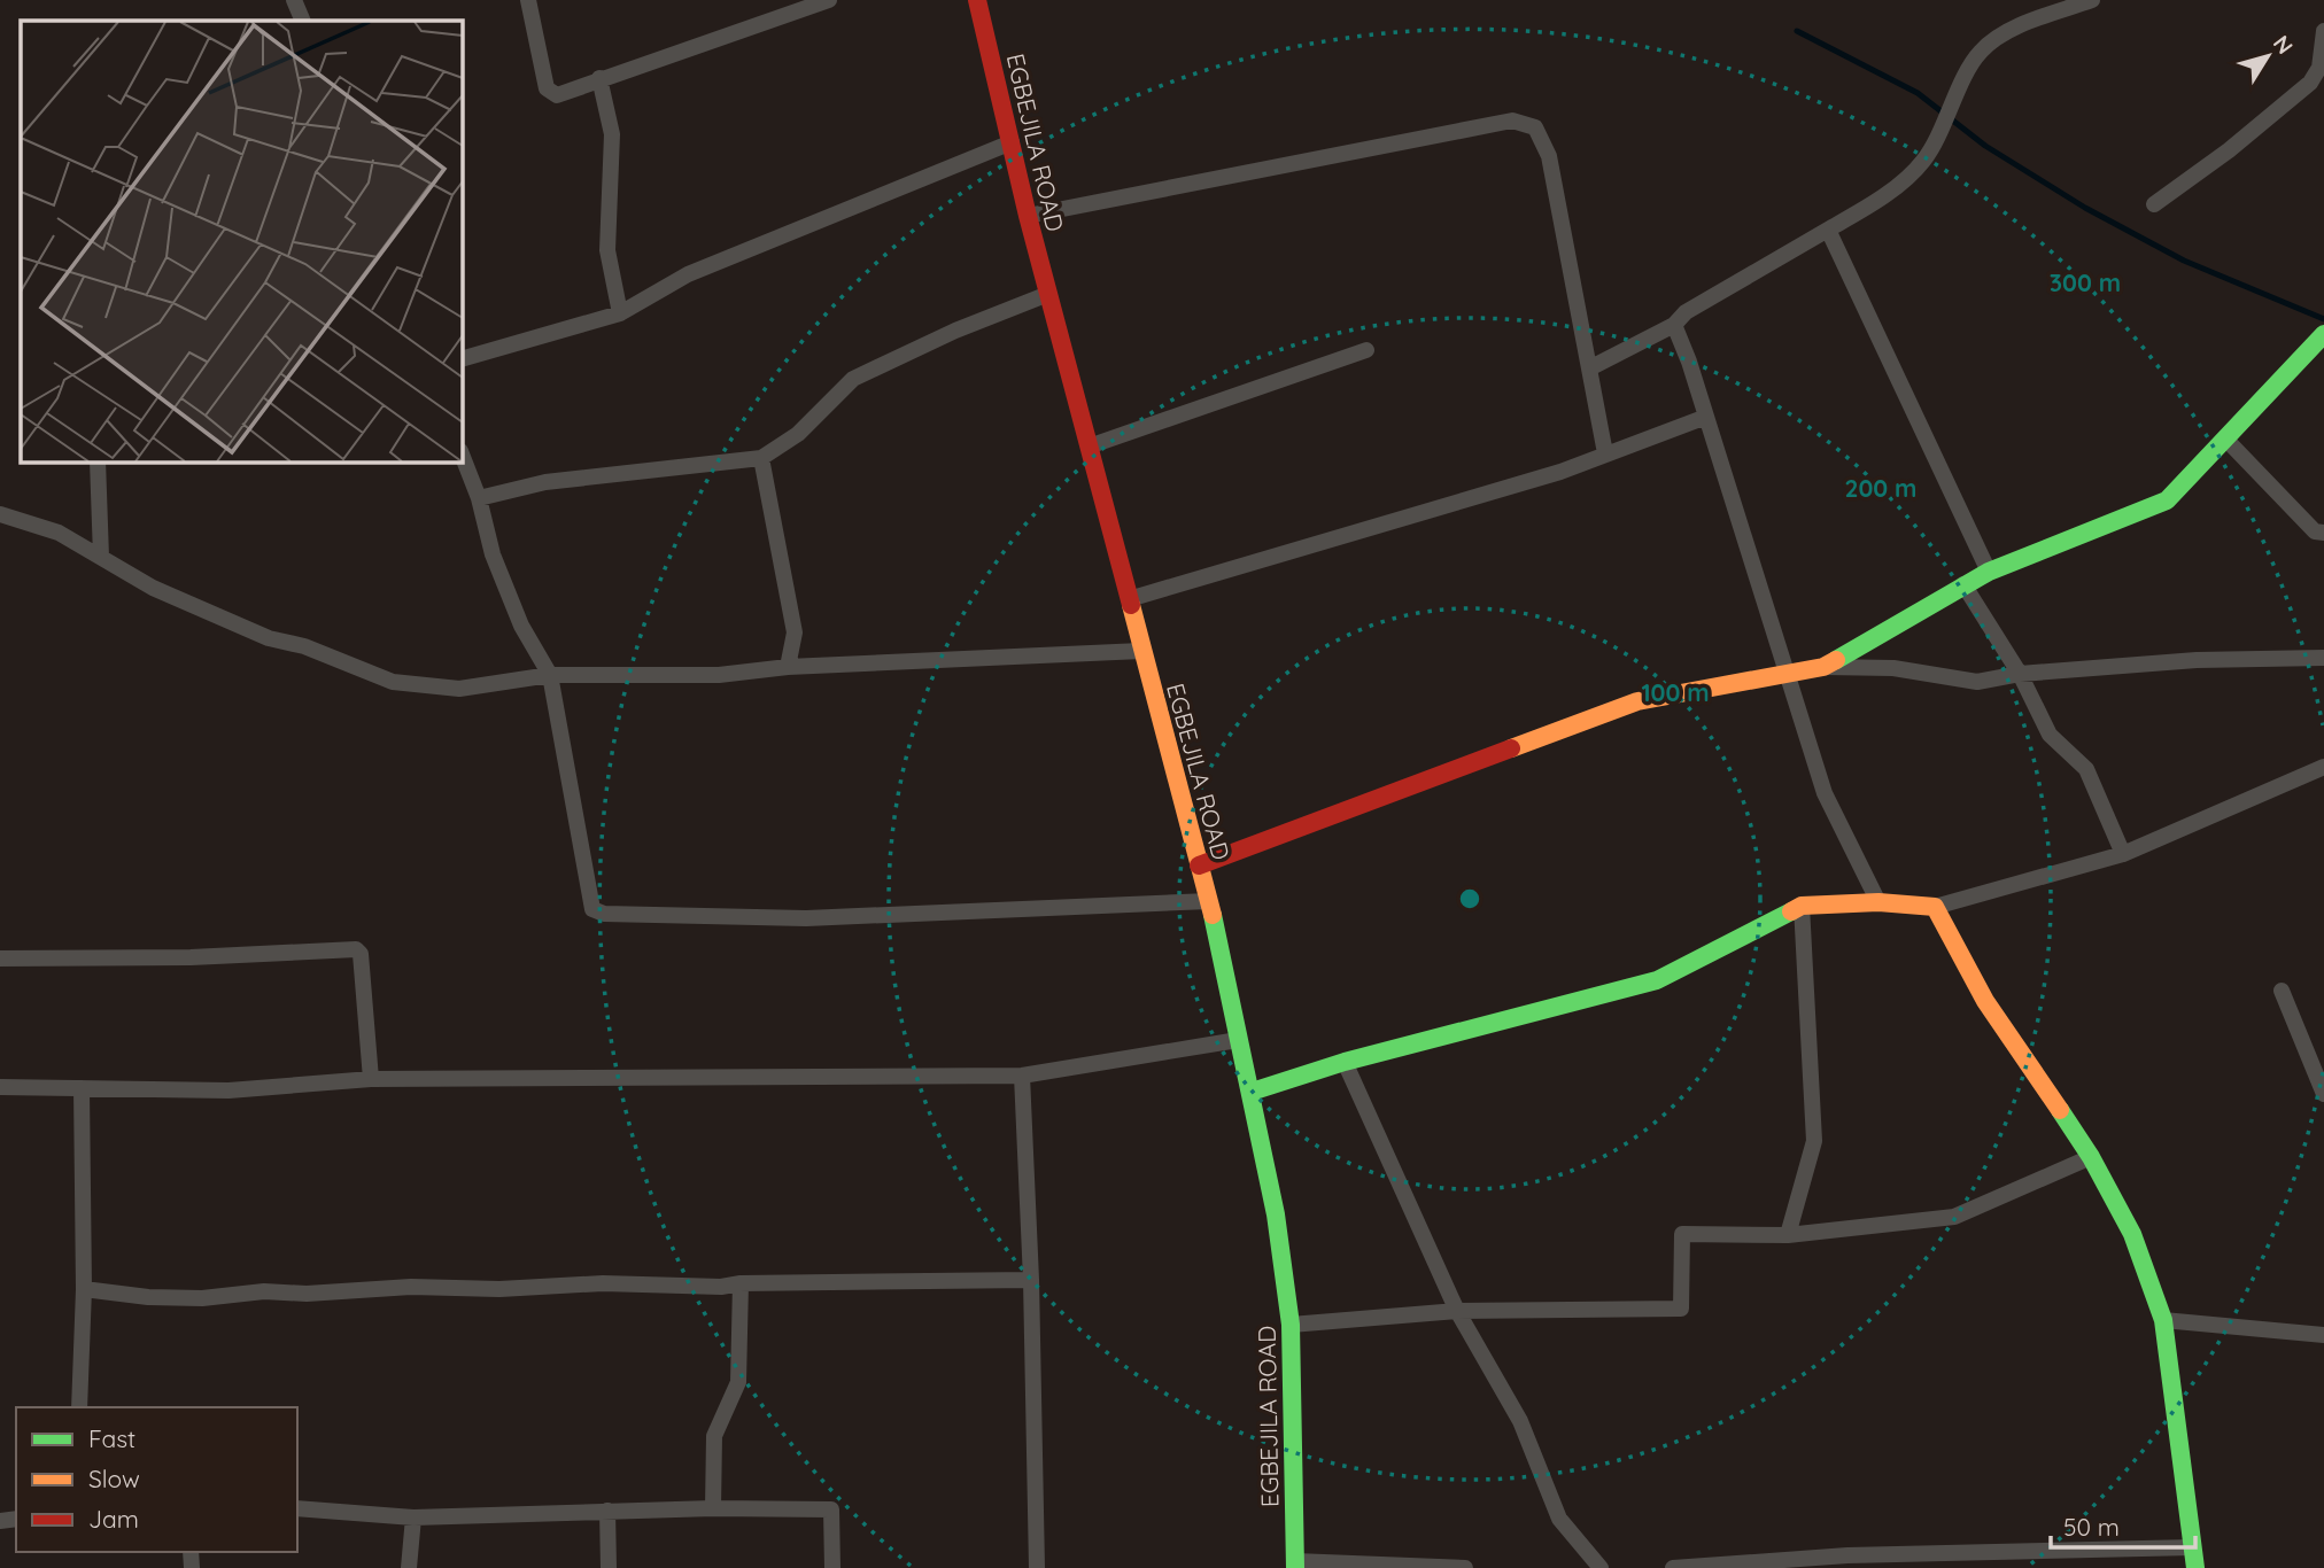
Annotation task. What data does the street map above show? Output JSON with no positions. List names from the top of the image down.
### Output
{
  "streets": {
    "street": ["EGBEJILA ROAD"]
  },
  "legend": ["Fast", "Slow", "Jam"],
  "scale_bar": "50 m",
  "north": "top right",
  "rings": ["300 m", "200 m", "100 m"]
}
